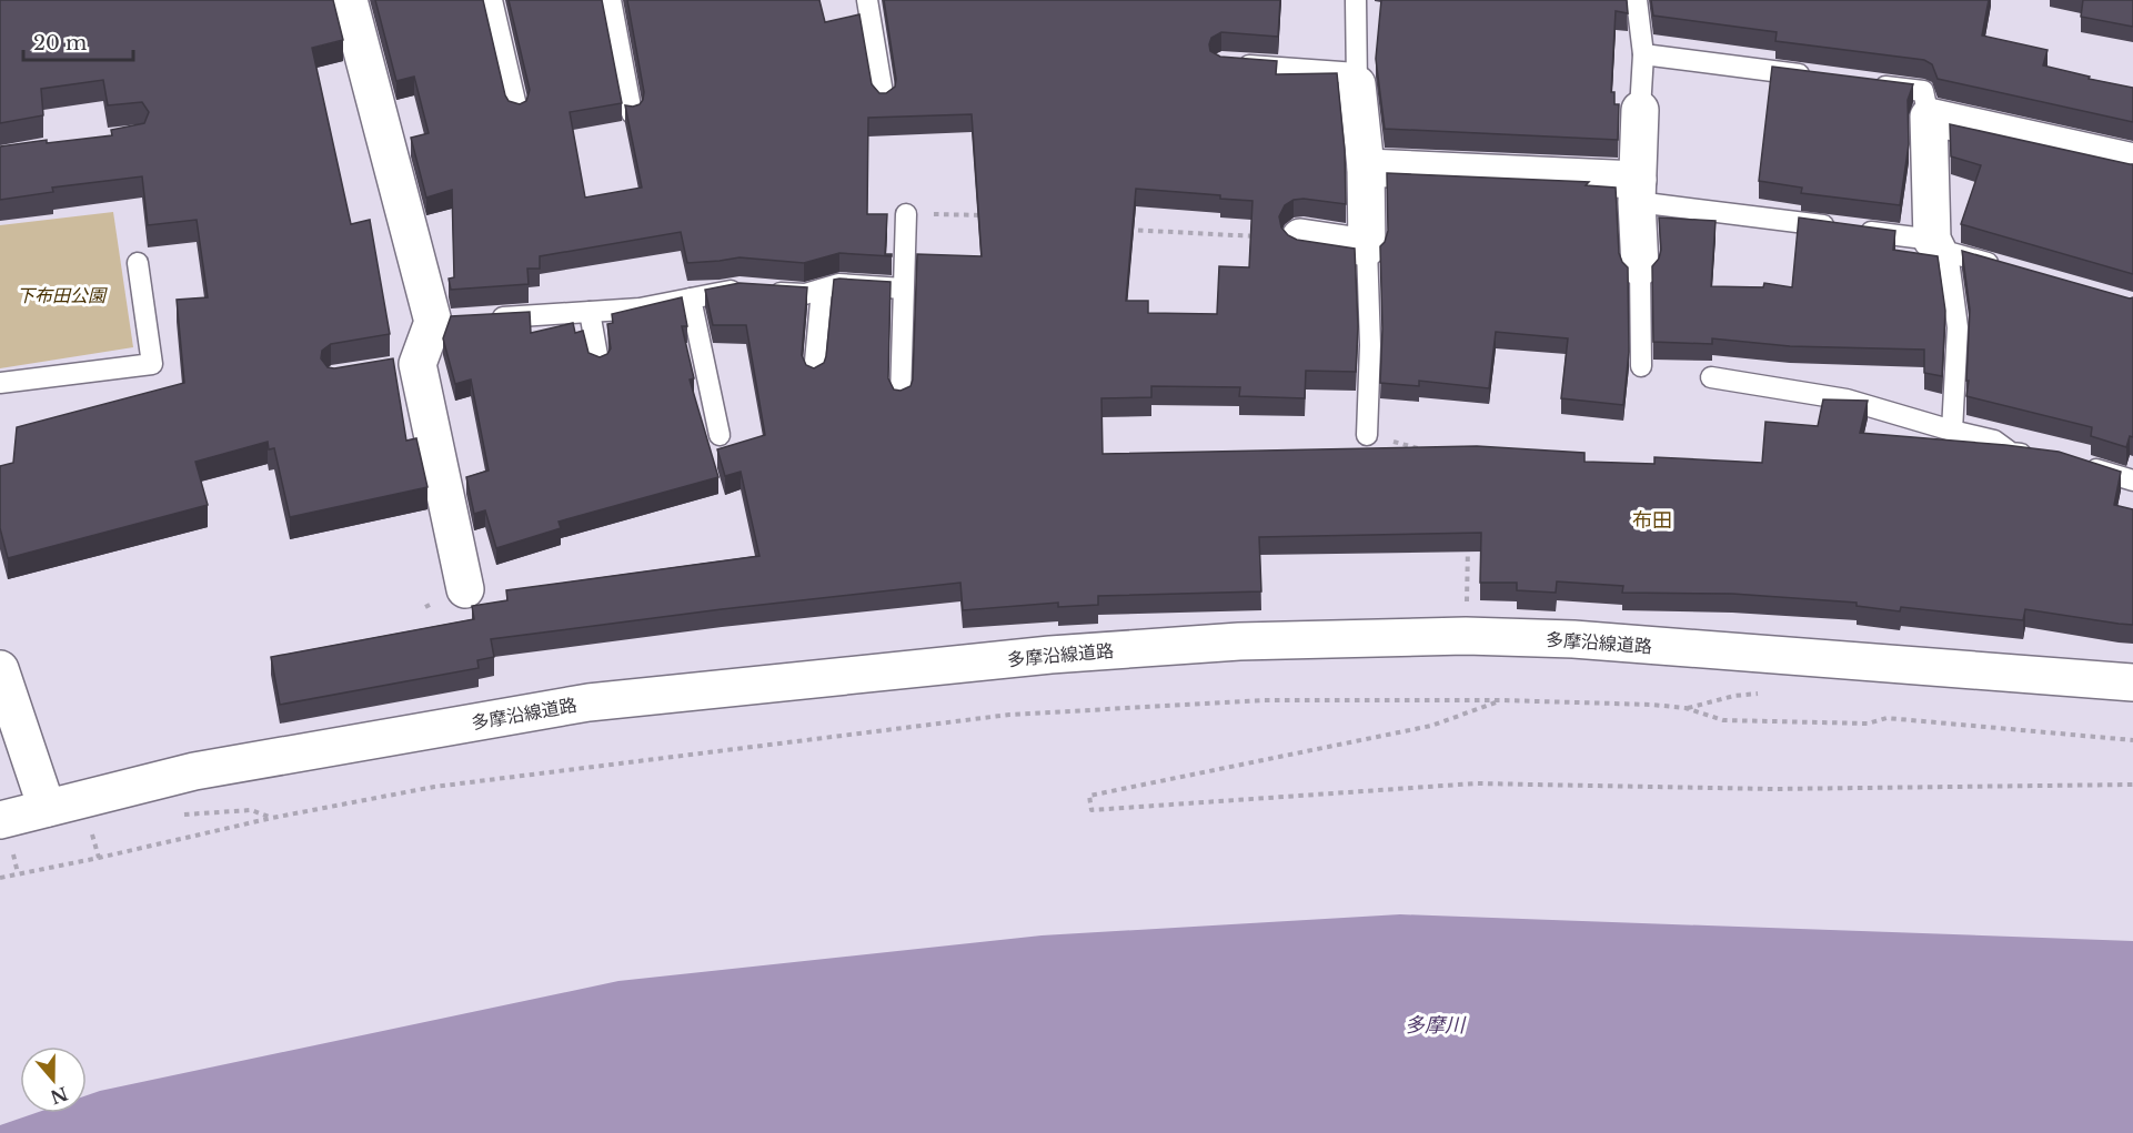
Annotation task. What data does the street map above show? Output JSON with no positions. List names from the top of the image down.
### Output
{
  "streets": {
    "street": ["多摩沿線道路"]
  },
  "districts": ["布田"],
  "water": ["多摩川"],
  "parks": ["下布田公園"],
  "scale_bar": "20 m",
  "north": "bottom"
}
